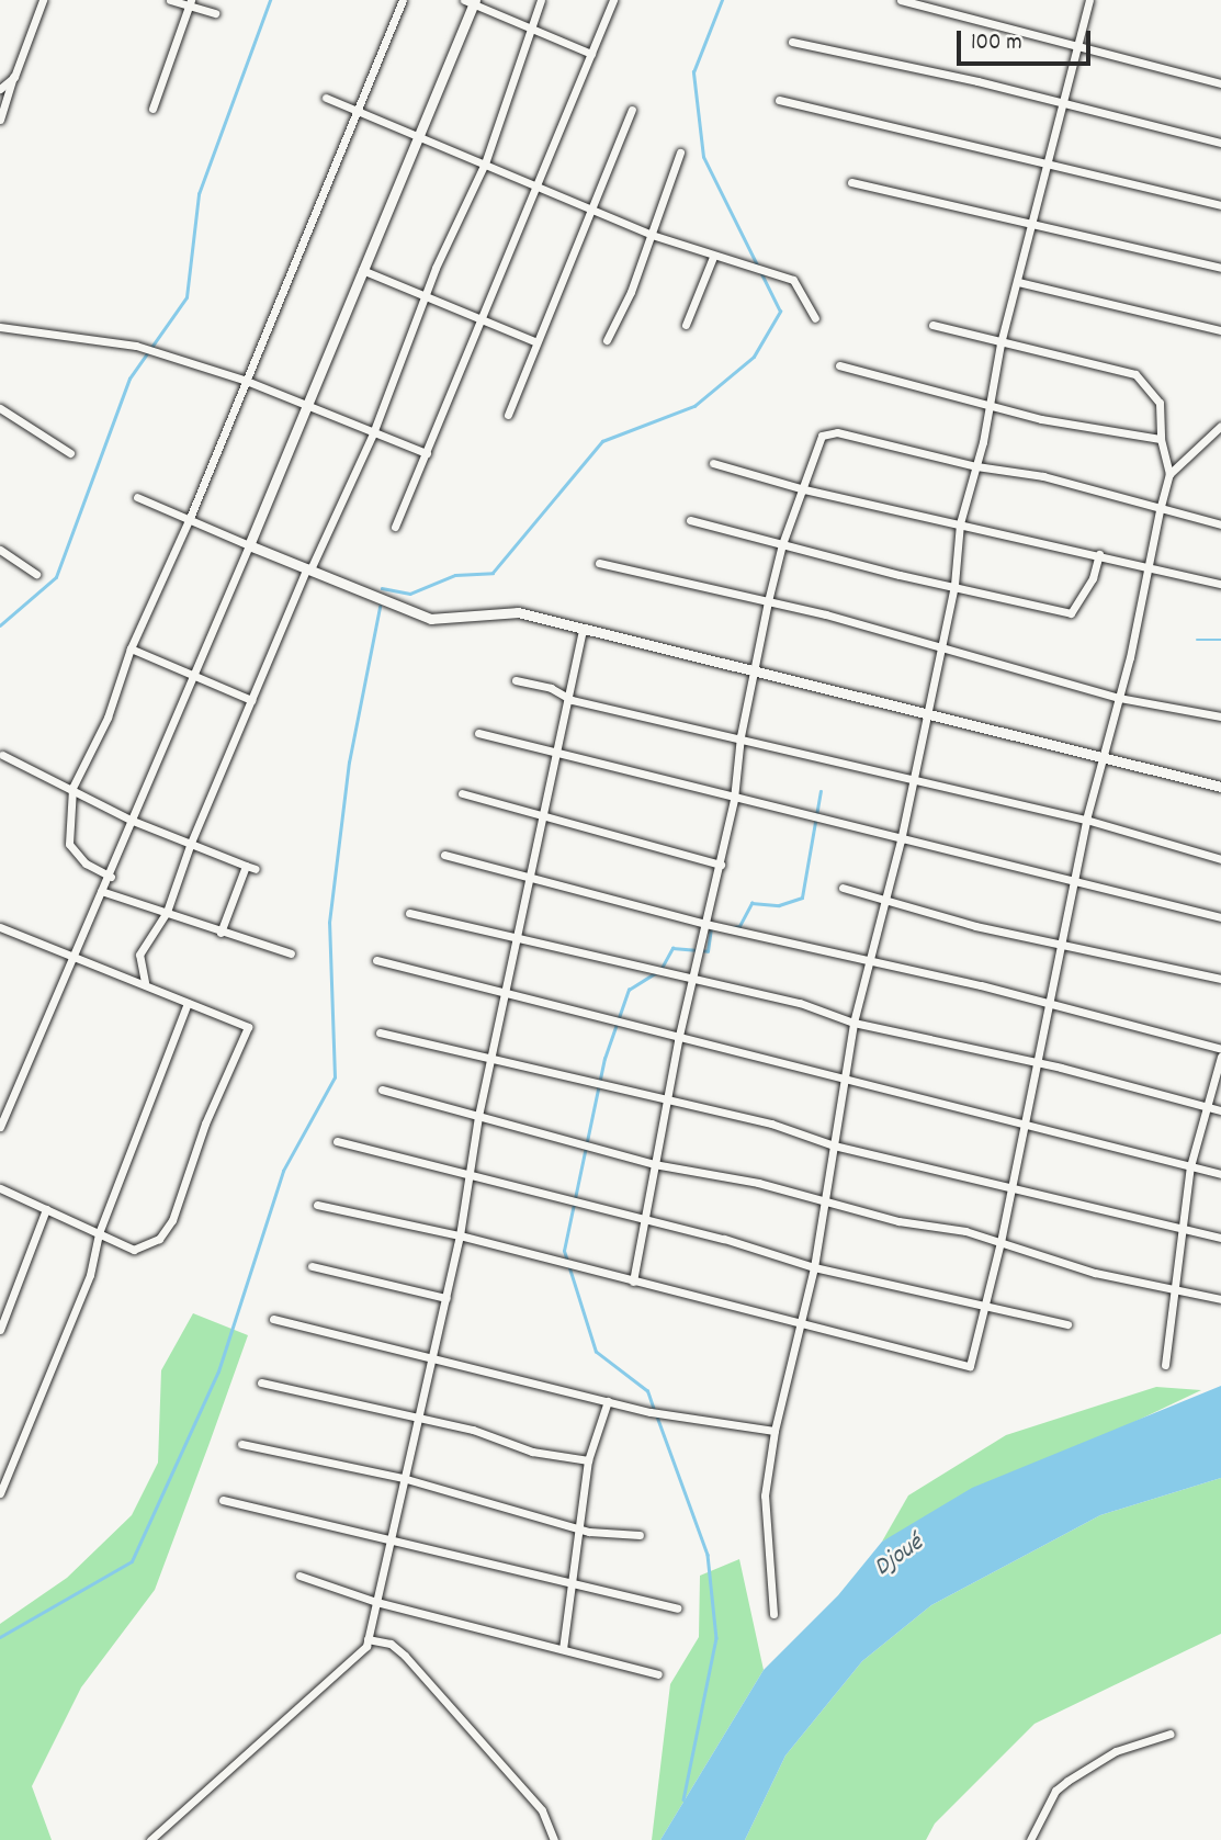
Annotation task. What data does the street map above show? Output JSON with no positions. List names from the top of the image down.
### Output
{
  "water": ["Djoué"],
  "scale_bar": "100 m"
}
